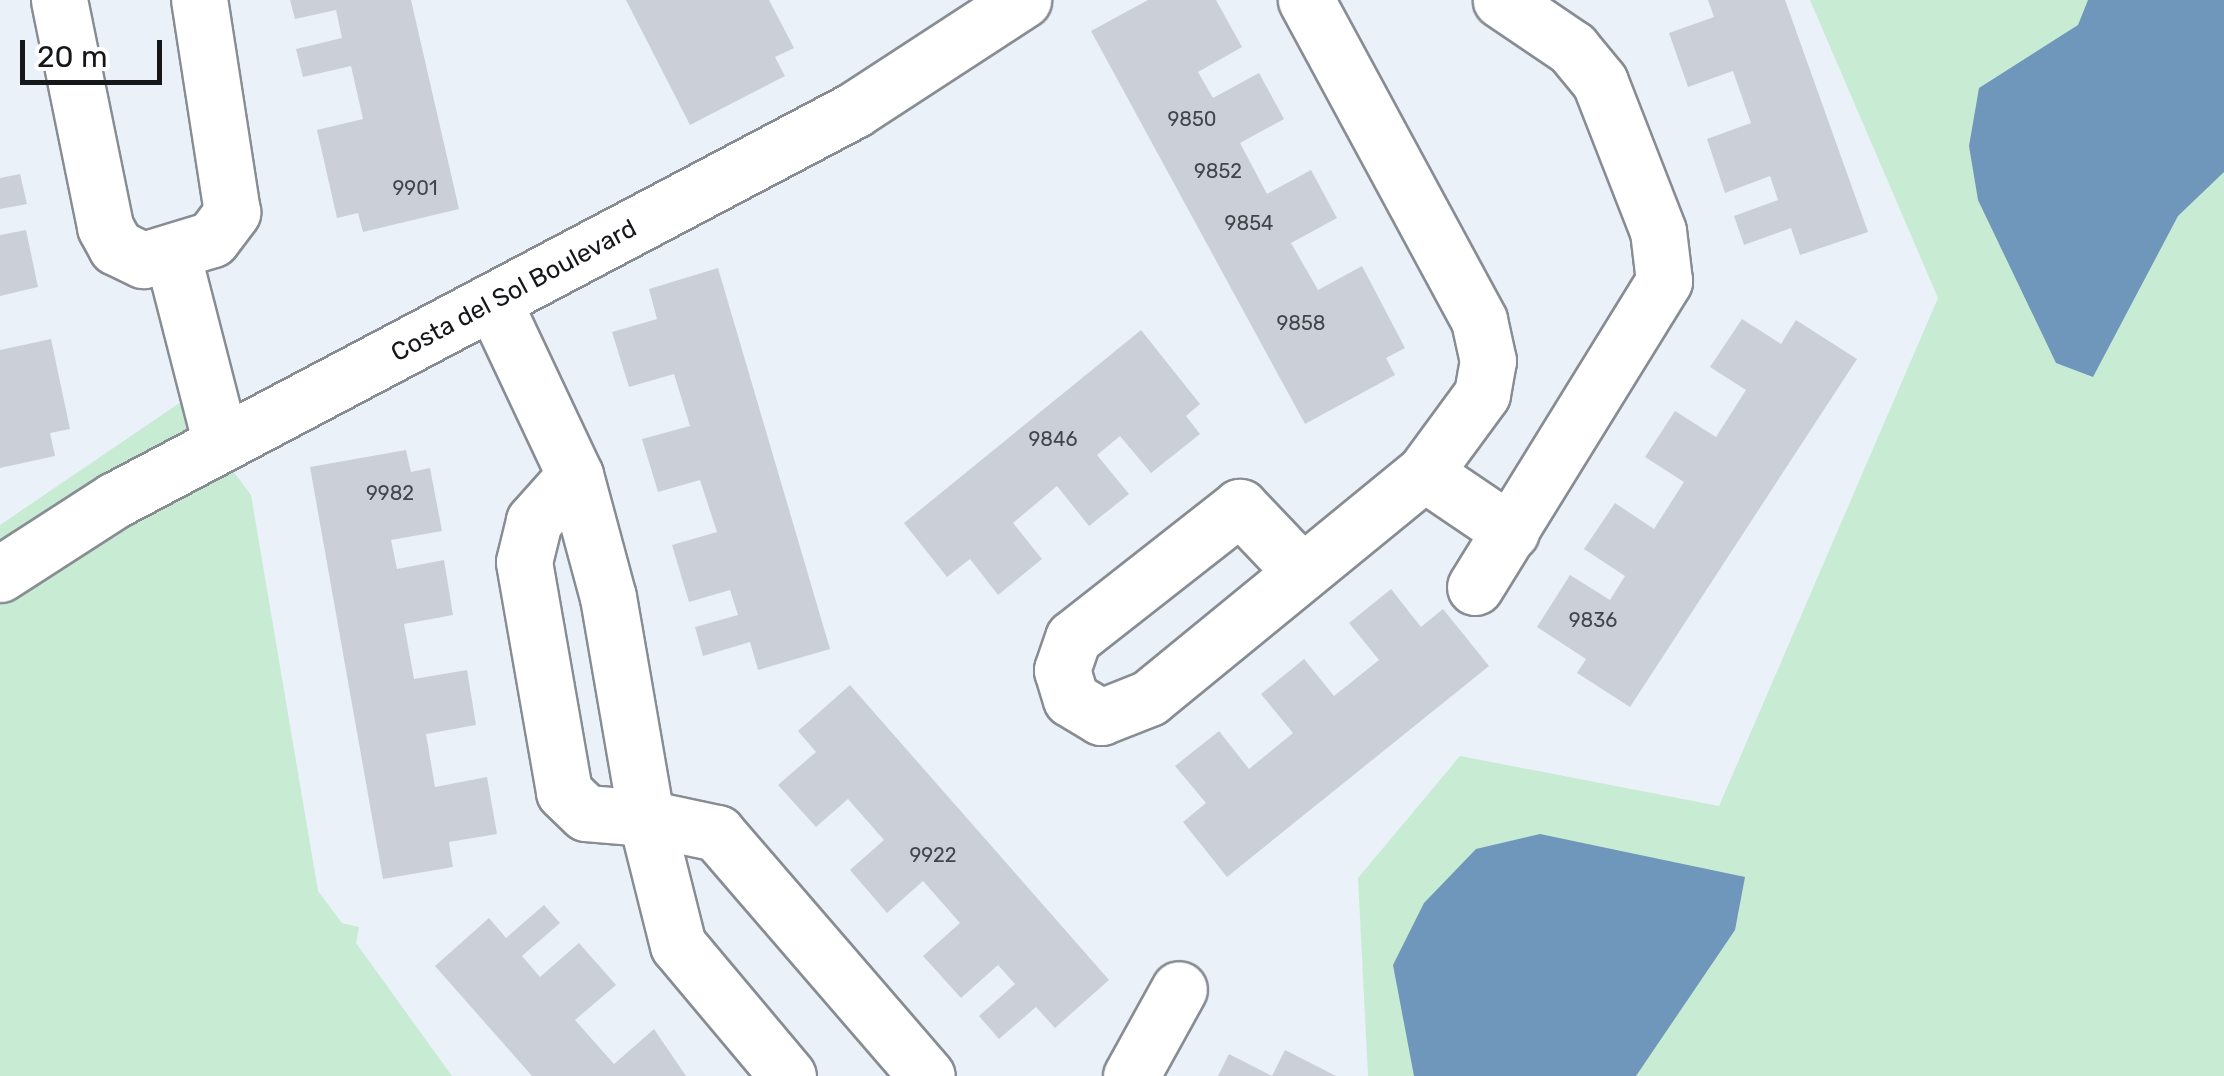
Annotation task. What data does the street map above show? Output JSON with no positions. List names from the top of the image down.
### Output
{
  "streets": {
    "street": ["Costa del Sol Boulevard"]
  },
  "house_numbers": [
    "9850",
    "9852",
    "9901",
    "9854",
    "9858",
    "9846",
    "9982",
    "9836",
    "9922"
  ],
  "scale_bar": "20 m"
}
